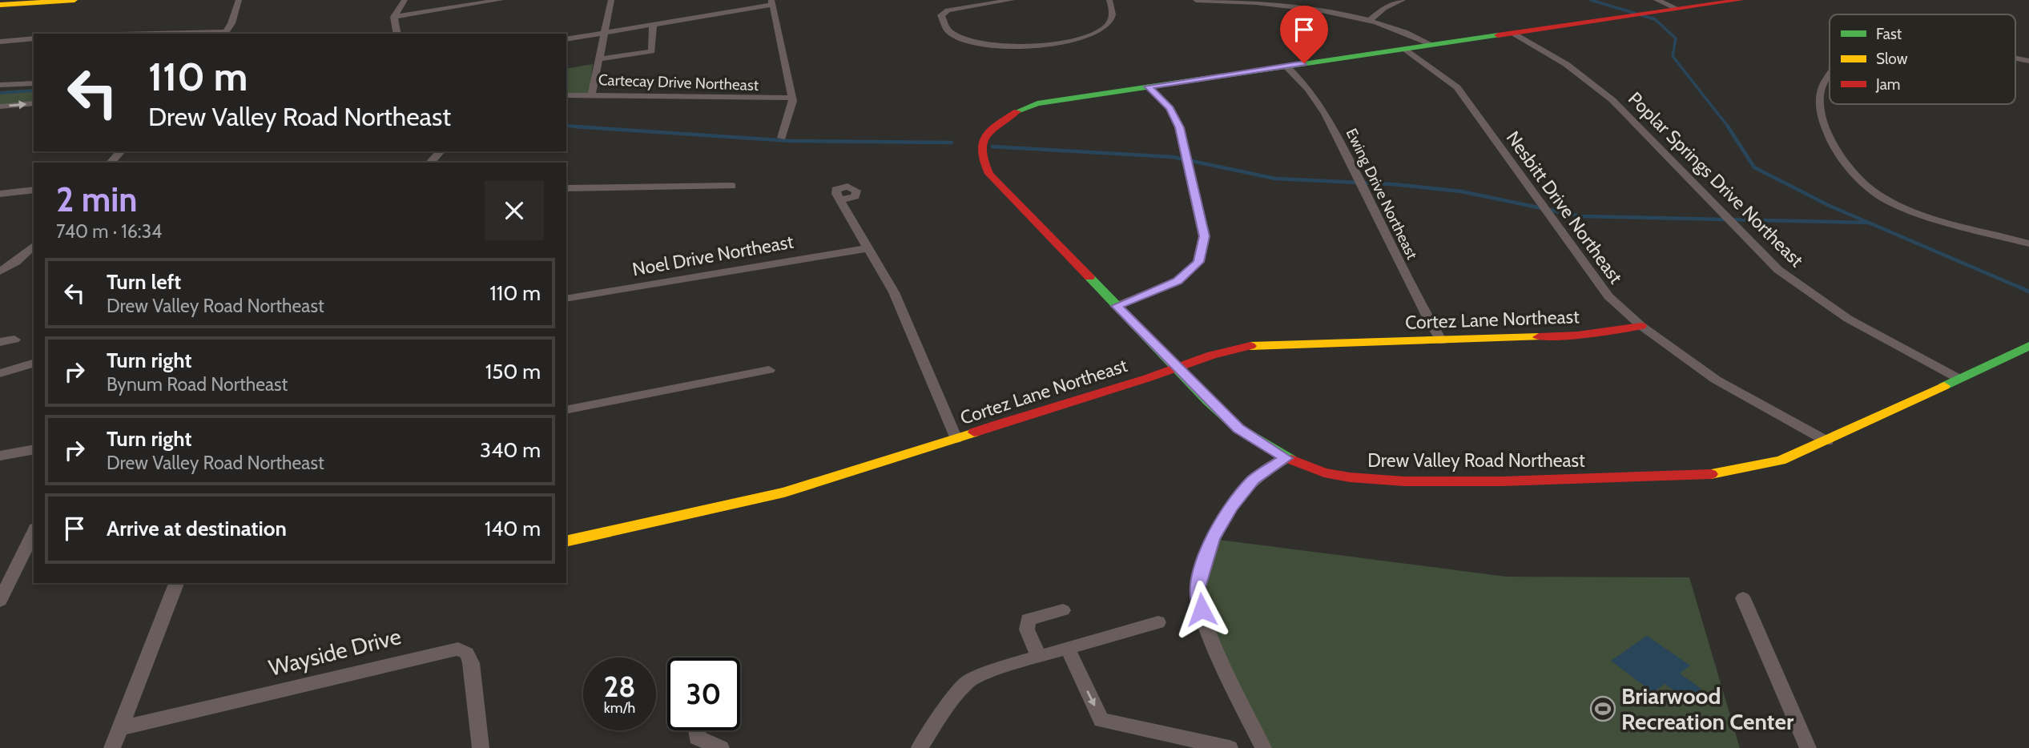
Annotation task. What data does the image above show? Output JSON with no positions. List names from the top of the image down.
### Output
{
  "streets": {
    "street": [
      "Cartecay Drive Northeast",
      "Poplar Springs Drive Northeast",
      "Ewing Drive Northeast",
      "Nesbitt Drive Northeast",
      "Noel Drive Northeast",
      "Cortez Lane Northeast",
      "Drew Valley Road Northeast",
      "Wayside Drive"
    ]
  },
  "crossings": [
    ["Poplar Springs Drive Northeast", "Drew Valley Road Northeast"],
    ["Ewing Drive Northeast", "Cortez Lane Northeast"],
    ["Ewing Drive Northeast", "Drew Valley Road Northeast"],
    ["Nesbitt Drive Northeast", "Cortez Lane Northeast"],
    ["Nesbitt Drive Northeast", "Drew Valley Road Northeast"],
    ["Cortez Lane Northeast", "Drew Valley Road Northeast"]
  ],
  "places": {
    "sports": ["Briarwood Recreation Center"]
  },
  "legend": ["Fast", "Slow", "Jam"],
  "page": {
    "turn": ["110 m", "Drew Valley Road Northeast"],
    "heading": ["2 min", "740 m · 16:34"],
    "list": [
      {
        "name": "Turn left",
        "note": "Drew Valley Road Northeast",
        "value": "110 m"
      },
      {
        "name": "Turn right",
        "note": "Bynum Road Northeast",
        "value": "150 m"
      },
      {
        "name": "Turn right",
        "note": "Drew Valley Road Northeast",
        "value": "340 m"
      },
      {
        "name": "Arrive at destination",
        "value": "140 m"
      }
    ],
    "speed": "28 km/h",
    "limit": "30"
  }
}
